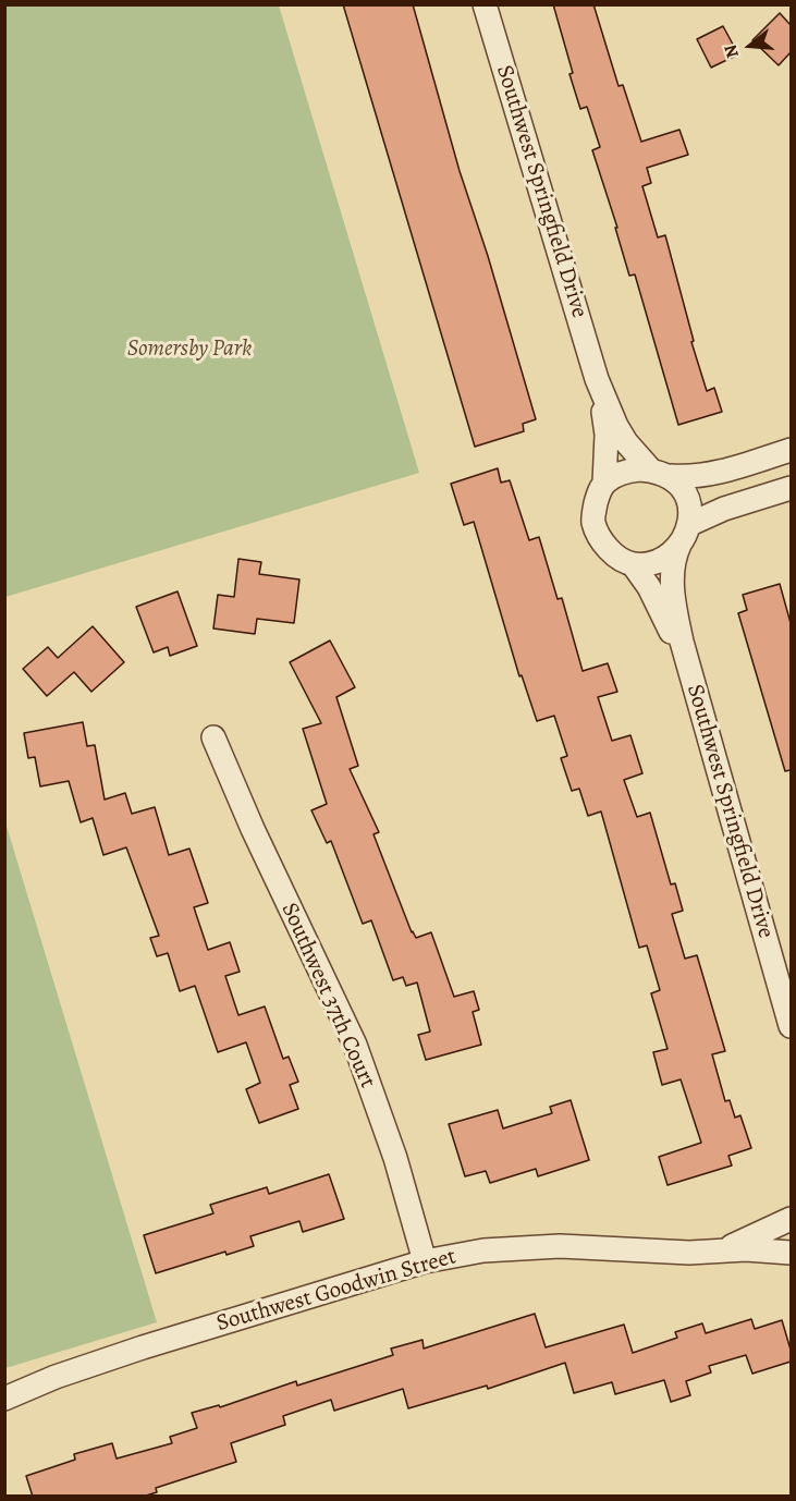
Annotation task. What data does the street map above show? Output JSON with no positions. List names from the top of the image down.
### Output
{
  "streets": {
    "street": ["Southwest Springfield Drive", "Southwest 37th Court", "Southwest Goodwin Street"]
  },
  "crossings": [
    ["Southwest 37th Court", "Southwest Goodwin Street"]
  ],
  "parks": ["Somersby Park"],
  "north": "left"
}
